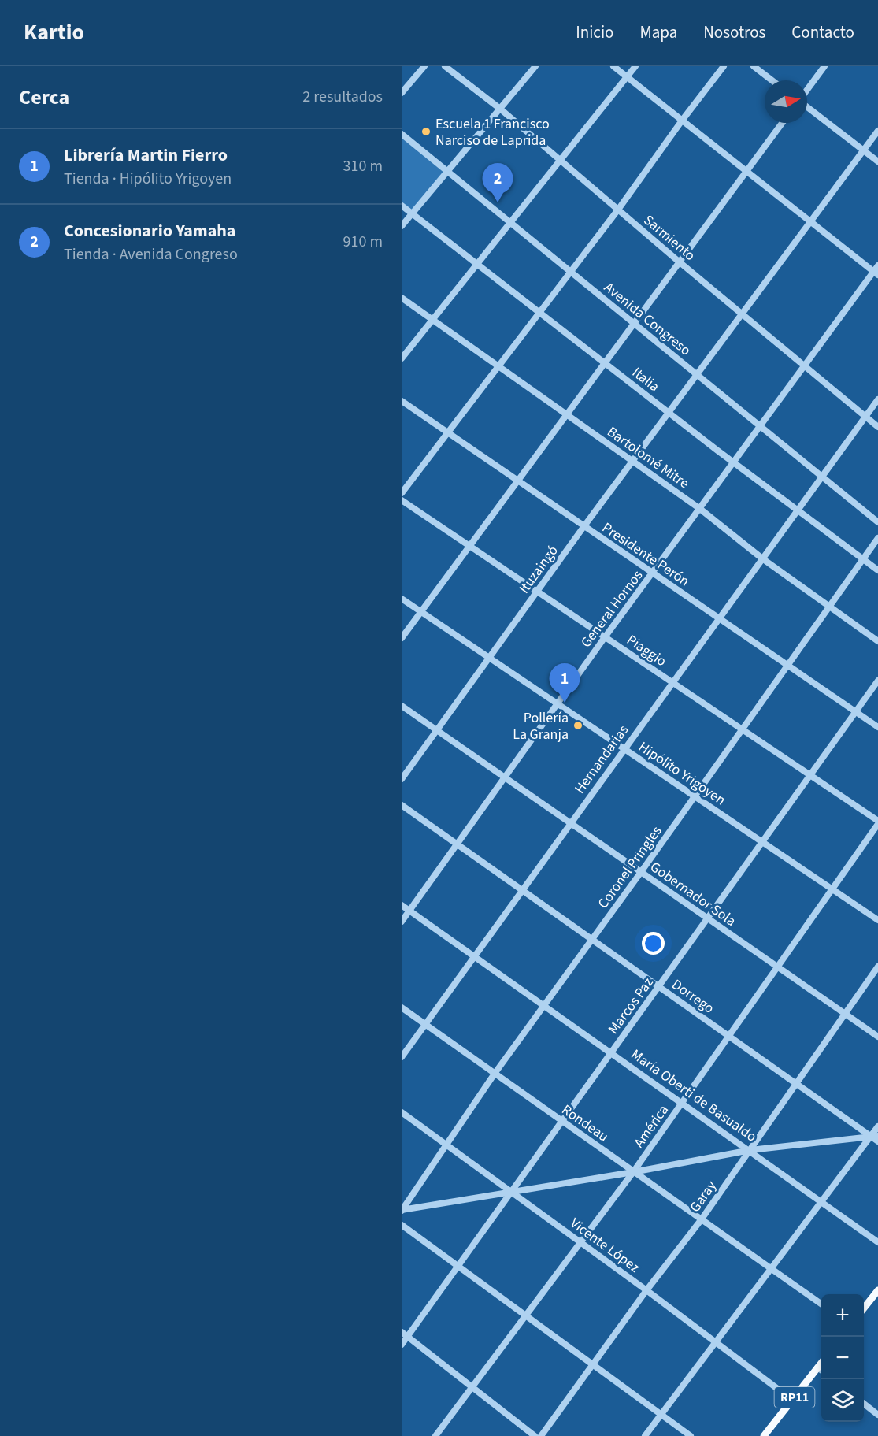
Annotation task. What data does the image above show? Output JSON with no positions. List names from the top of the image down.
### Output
{
  "streets": {
    "main road": ["RP11"],
    "street": [
      "Sarmiento",
      "Avenida Congreso",
      "Italia",
      "Bartolomé Mitre",
      "Presidente Perón",
      "Ituzaingó",
      "General Hornos",
      "Piaggio",
      "Hernandarias",
      "Hipólito Yrigoyen",
      "Coronel Pringles",
      "Gobernador Sola",
      "Dorrego",
      "Marcos Paz",
      "María Oberti de Basualdo",
      "Rondeau",
      "América",
      "Garay",
      "Vicente López"
    ]
  },
  "crossings": [
    ["Sarmiento", "Ituzaingó"],
    ["Sarmiento", "General Hornos"],
    ["Sarmiento", "Hernandarias"],
    ["Avenida Congreso", "Ituzaingó"],
    ["Avenida Congreso", "General Hornos"],
    ["Avenida Congreso", "Hernandarias"],
    ["Italia", "Ituzaingó"],
    ["Italia", "General Hornos"],
    ["Italia", "Hernandarias"],
    ["Italia", "Coronel Pringles"],
    ["Bartolomé Mitre", "Ituzaingó"],
    ["Bartolomé Mitre", "General Hornos"],
    ["Bartolomé Mitre", "Hernandarias"],
    ["Bartolomé Mitre", "Coronel Pringles"],
    ["Presidente Perón", "Ituzaingó"],
    ["Presidente Perón", "General Hornos"],
    ["Presidente Perón", "Hernandarias"],
    ["Presidente Perón", "Coronel Pringles"],
    ["Presidente Perón", "Marcos Paz"],
    ["Ituzaingó", "Piaggio"],
    ["Ituzaingó", "Hipólito Yrigoyen"],
    ["Ituzaingó", "Gobernador Sola"],
    ["General Hornos", "Piaggio"],
    ["General Hornos", "Hipólito Yrigoyen"],
    ["General Hornos", "Gobernador Sola"],
    ["General Hornos", "Dorrego"],
    ["General Hornos", "María Oberti de Basualdo"],
    ["Piaggio", "Hernandarias"],
    ["Piaggio", "Coronel Pringles"],
    ["Piaggio", "Marcos Paz"],
    ["Piaggio", "América"],
    ["Hernandarias", "Hipólito Yrigoyen"],
    ["Hernandarias", "Gobernador Sola"],
    ["Hernandarias", "Dorrego"],
    ["Hernandarias", "María Oberti de Basualdo"],
    ["Hernandarias", "Rondeau"],
    ["Hipólito Yrigoyen", "Coronel Pringles"],
    ["Hipólito Yrigoyen", "Marcos Paz"],
    ["Hipólito Yrigoyen", "América"],
    ["Coronel Pringles", "Gobernador Sola"],
    ["Coronel Pringles", "Dorrego"],
    ["Coronel Pringles", "María Oberti de Basualdo"],
    ["Coronel Pringles", "Rondeau"],
    ["Coronel Pringles", "Vicente López"],
    ["Gobernador Sola", "Marcos Paz"],
    ["Gobernador Sola", "América"],
    ["Gobernador Sola", "Garay"],
    ["Dorrego", "Marcos Paz"],
    ["Dorrego", "América"],
    ["Dorrego", "Garay"],
    ["Marcos Paz", "María Oberti de Basualdo"],
    ["Marcos Paz", "Rondeau"],
    ["Marcos Paz", "Vicente López"],
    ["María Oberti de Basualdo", "América"],
    ["María Oberti de Basualdo", "Garay"],
    ["Rondeau", "América"],
    ["Rondeau", "Garay"],
    ["América", "Vicente López"],
    ["Garay", "Vicente López"],
    ["Vicente López", "RP11"]
  ],
  "places": ["Escuela 1 Francisco Narciso de Laprida", "Pollería La Granja"],
  "north": "right",
  "page": {
    "header": "Kartio",
    "nav": [
      "Inicio",
      "Mapa",
      "Nosotros",
      "Contacto"
    ],
    "heading": ["Cerca", "2 resultados"],
    "list": [
      {
        "mark": "1",
        "name": "Librería Martin Fierro",
        "note": "Tienda · Hipólito Yrigoyen",
        "value": "310 m"
      },
      {
        "mark": "2",
        "name": "Concesionario Yamaha",
        "note": "Tienda · Avenida Congreso",
        "value": "910 m"
      }
    ],
    "pins": ["2", "1"],
    "map_buttons": ["+", "−"]
  }
}
